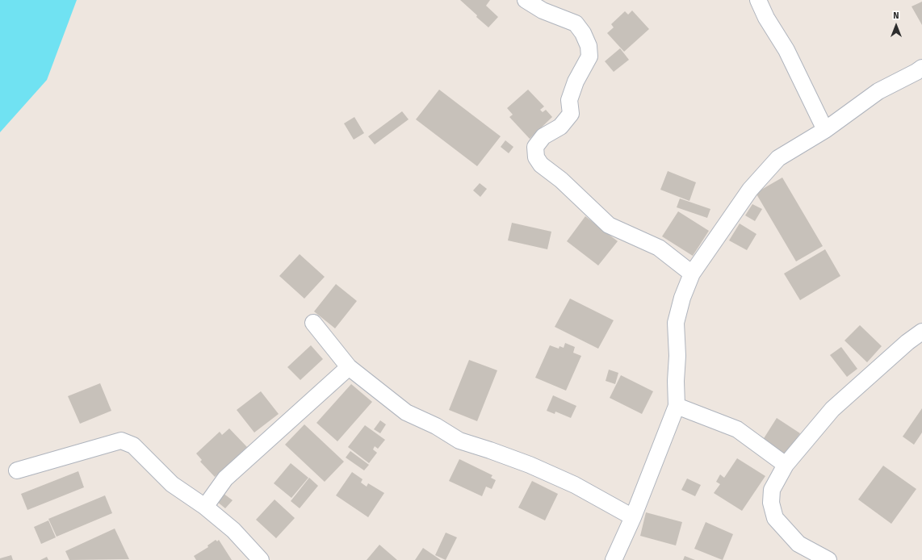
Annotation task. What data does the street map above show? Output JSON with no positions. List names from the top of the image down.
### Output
{
  "north": "top"
}
